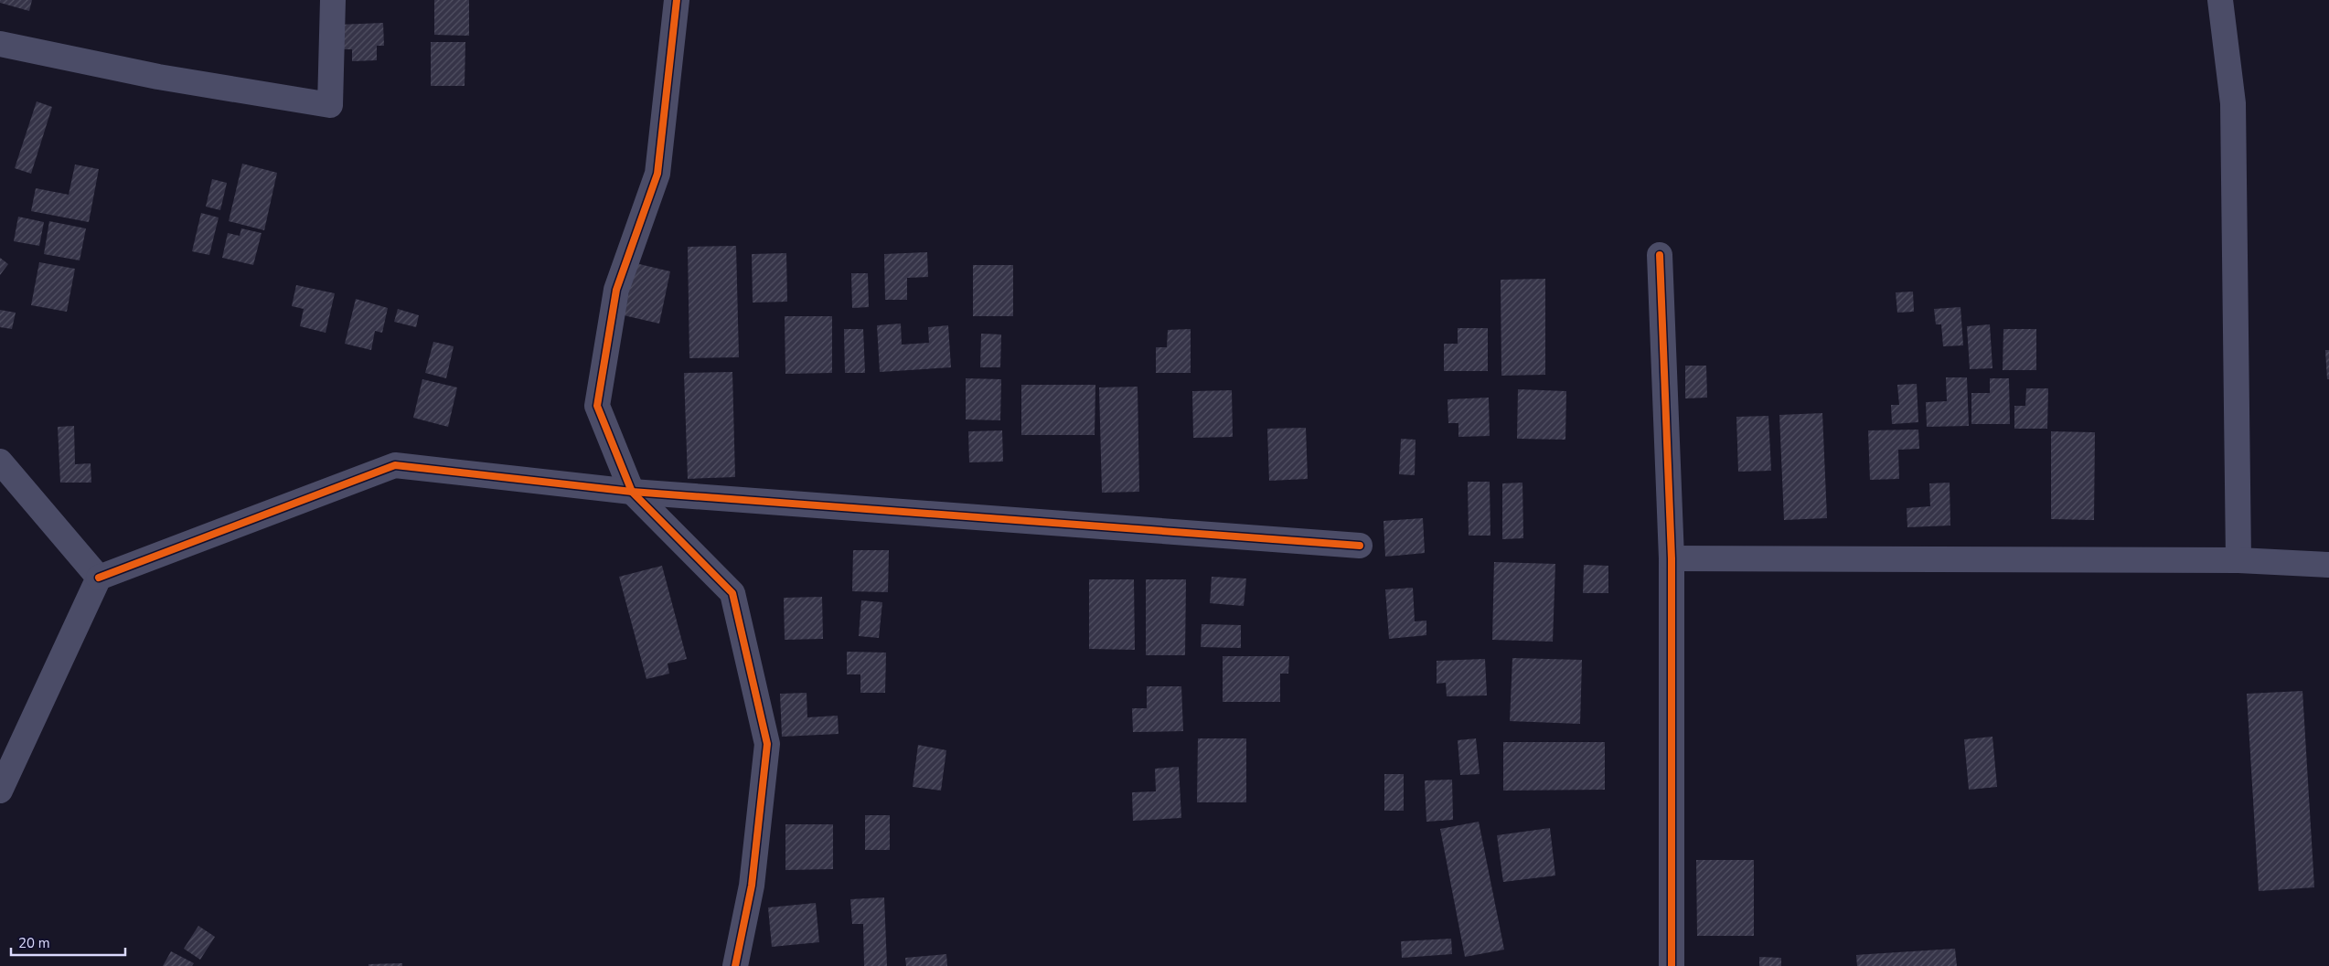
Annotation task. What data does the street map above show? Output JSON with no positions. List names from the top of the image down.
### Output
{
  "scale_bar": "20 m"
}
